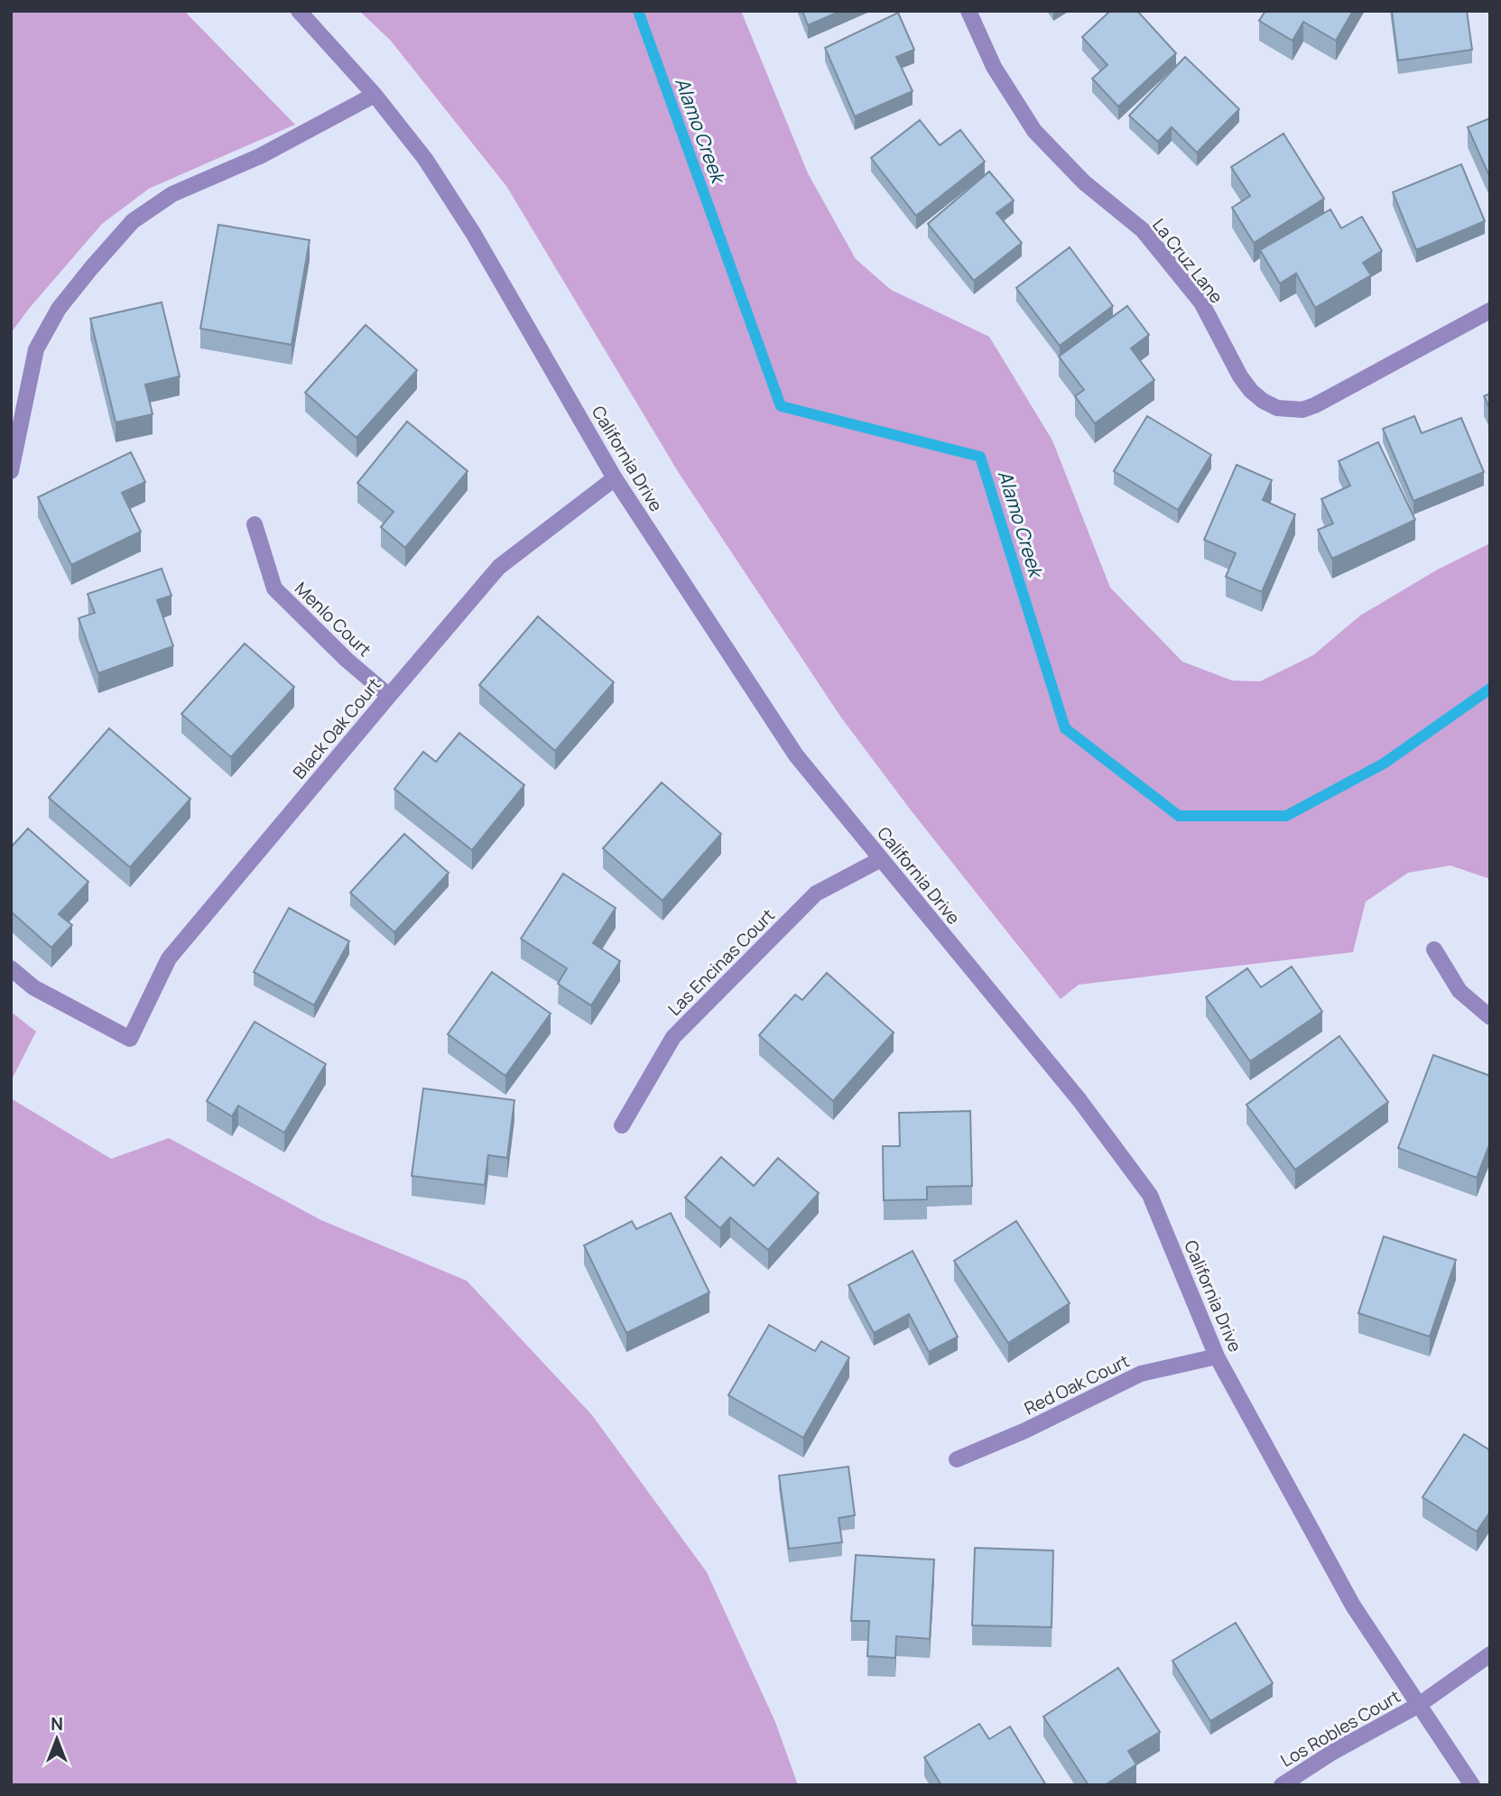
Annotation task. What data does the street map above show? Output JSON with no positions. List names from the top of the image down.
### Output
{
  "streets": {
    "street": [
      "La Cruz Lane",
      "California Drive",
      "Menlo Court",
      "Black Oak Court",
      "Las Encinas Court",
      "Red Oak Court",
      "Los Robles Court"
    ]
  },
  "crossings": [
    ["California Drive", "Black Oak Court"],
    ["California Drive", "Las Encinas Court"],
    ["California Drive", "Red Oak Court"],
    ["California Drive", "Los Robles Court"],
    ["Menlo Court", "Black Oak Court"]
  ],
  "water": ["Alamo Creek"],
  "north": "top"
}
